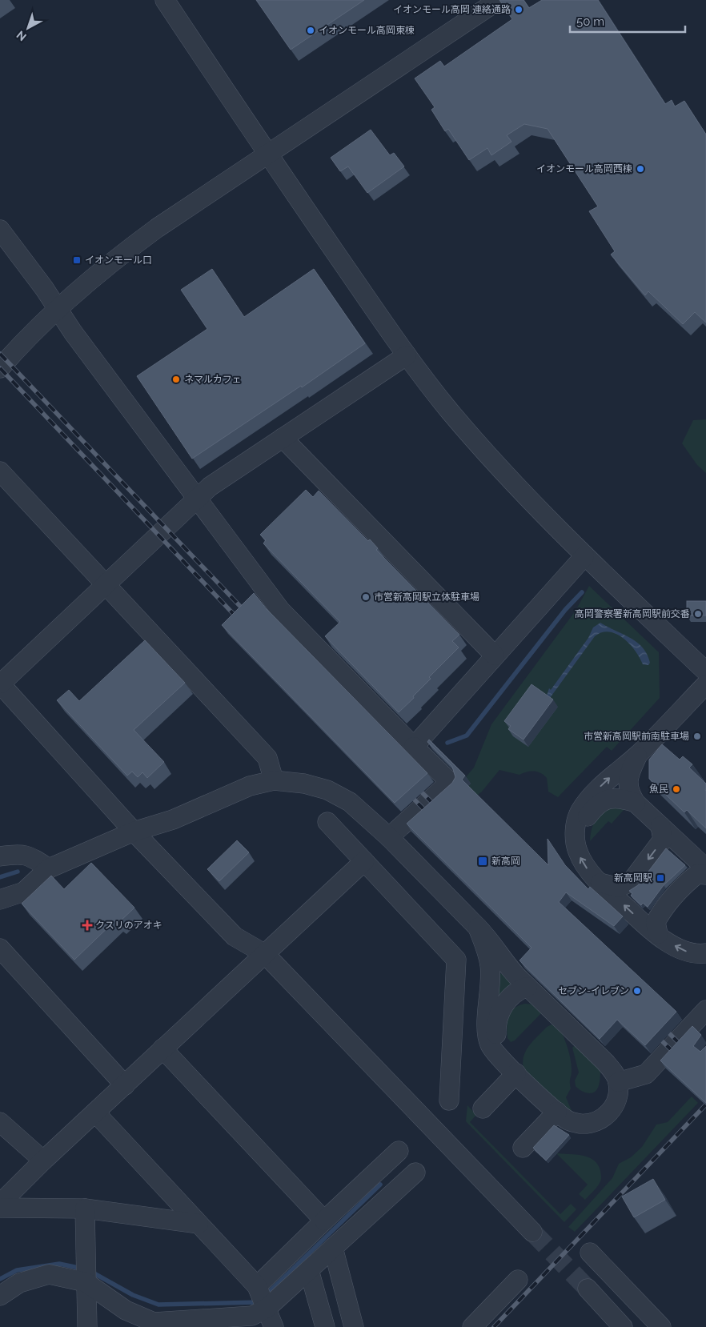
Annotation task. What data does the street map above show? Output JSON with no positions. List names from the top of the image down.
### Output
{
  "places": {
    "other": [
      "イオンモール高岡 連絡通路",
      "イオンモール高岡東棟",
      "イオンモール高岡西棟",
      "ネマルカフェ",
      "市営新高岡駅立体駐車場",
      "高岡警察署新高岡駅前交番",
      "市営新高岡駅前南駐車場",
      "魚民",
      "セブン-イレブン"
    ],
    "transit": ["イオンモール口", "新高岡", "新高岡駅"],
    "health": ["クスリのアオキ"]
  },
  "scale_bar": "50 m",
  "north": "bottom left"
}
